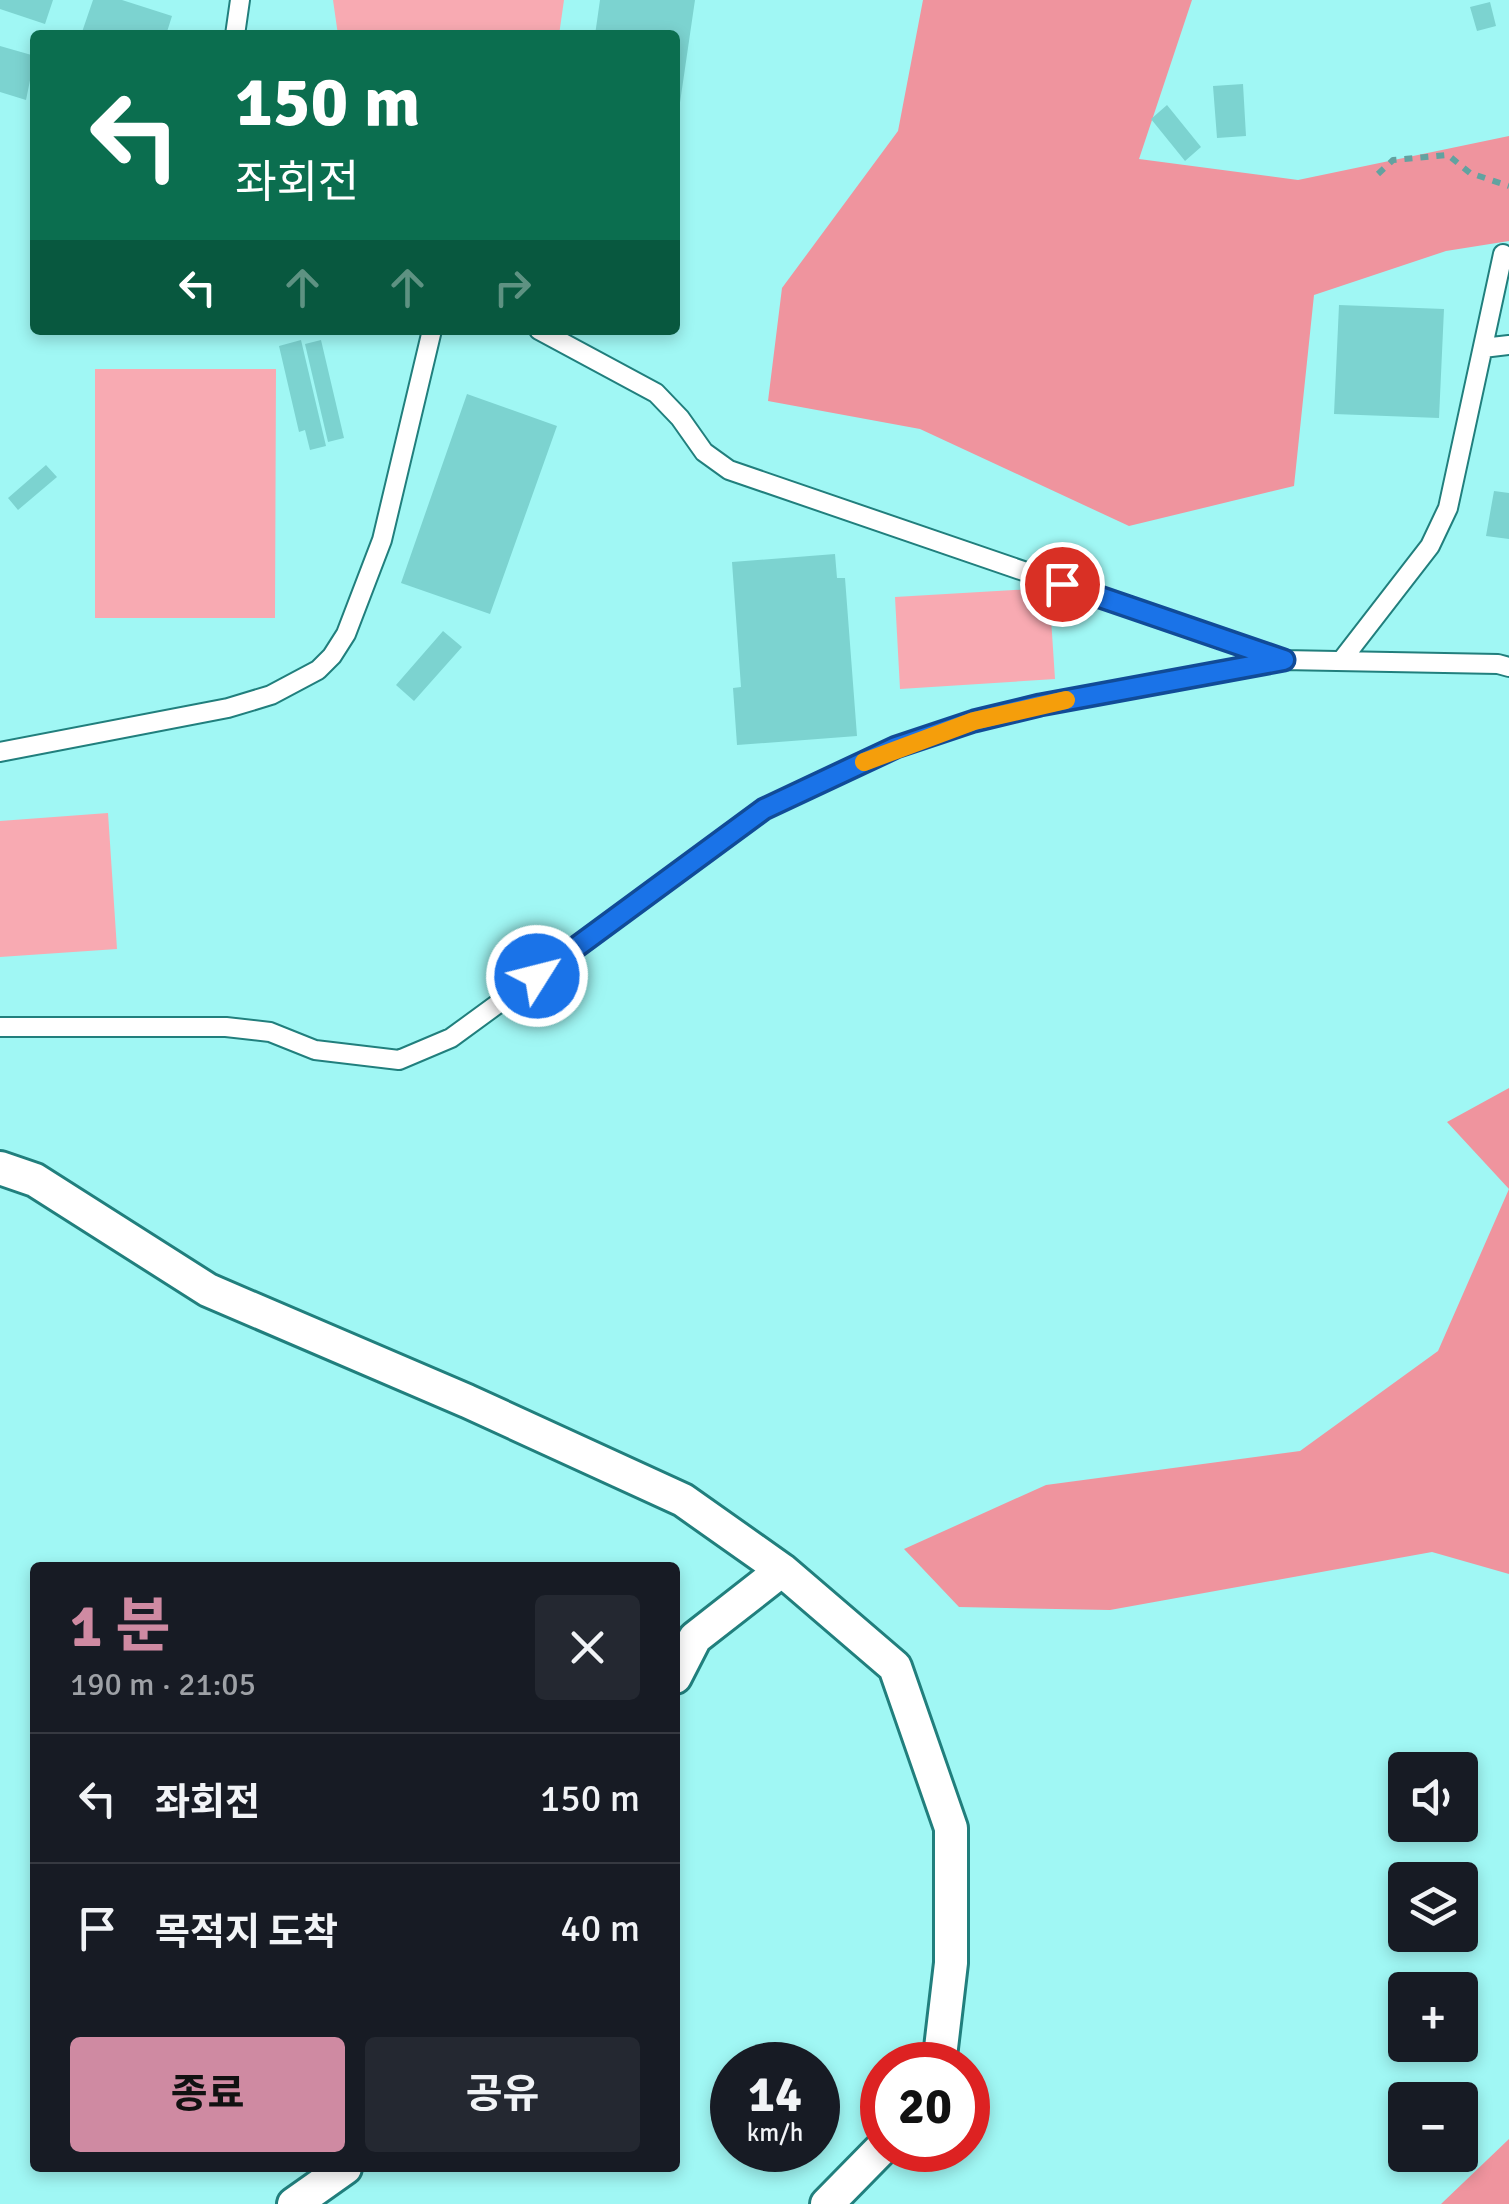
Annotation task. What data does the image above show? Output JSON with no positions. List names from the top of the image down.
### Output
{
  "page": {
    "turn": ["150 m", "좌회전"],
    "heading": ["1 분", "190 m · 21:05"],
    "list": [
      {
        "name": "좌회전",
        "value": "150 m"
      },
      {
        "name": "목적지 도착",
        "value": "40 m"
      }
    ],
    "map_buttons": ["+", "−"],
    "buttons": ["종료", "공유"],
    "speed": "14 km/h",
    "limit": "20"
  }
}
